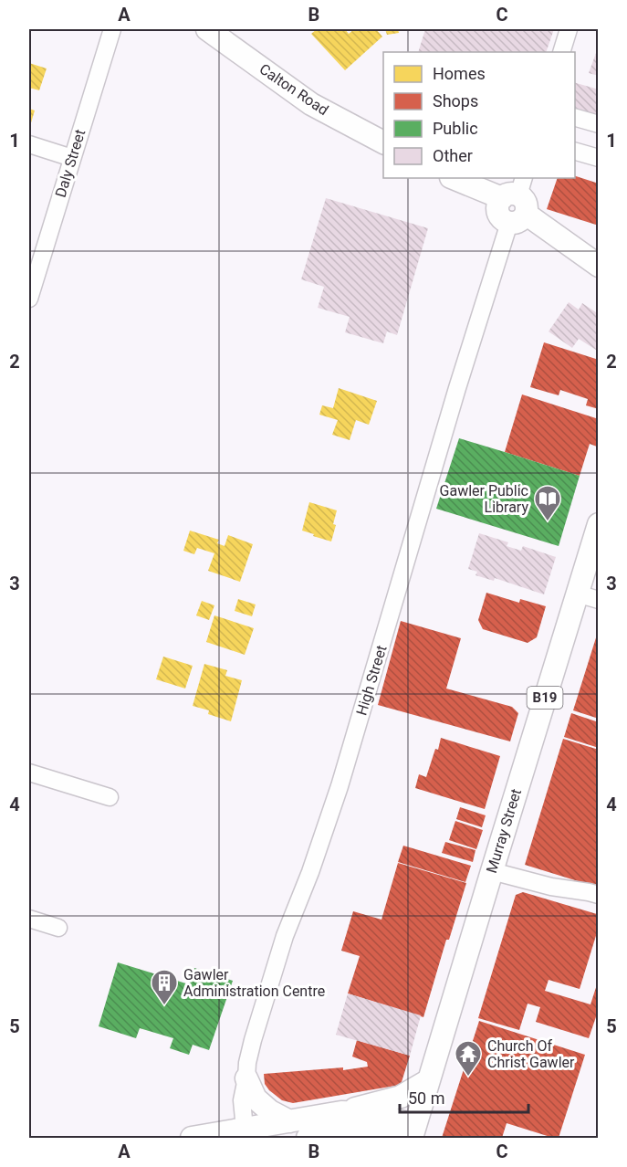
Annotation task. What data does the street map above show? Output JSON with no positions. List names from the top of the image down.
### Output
{
  "streets": {
    "main road": ["Calton Road", "B19", "Murray Street"],
    "street": ["Daly Street", "High Street"]
  },
  "places": {
    "library": ["Gawler Public Library"],
    "building": ["Gawler Administration Centre"],
    "temple": ["Church Of Christ Gawler"]
  },
  "legend": [
    "Homes",
    "Shops",
    "Public",
    "Other"
  ],
  "scale_bar": "50 m",
  "grid": {
    "columns": ["A", "B", "C"],
    "rows": [
      "1",
      "2",
      "3",
      "4",
      "5"
    ]
  }
}
